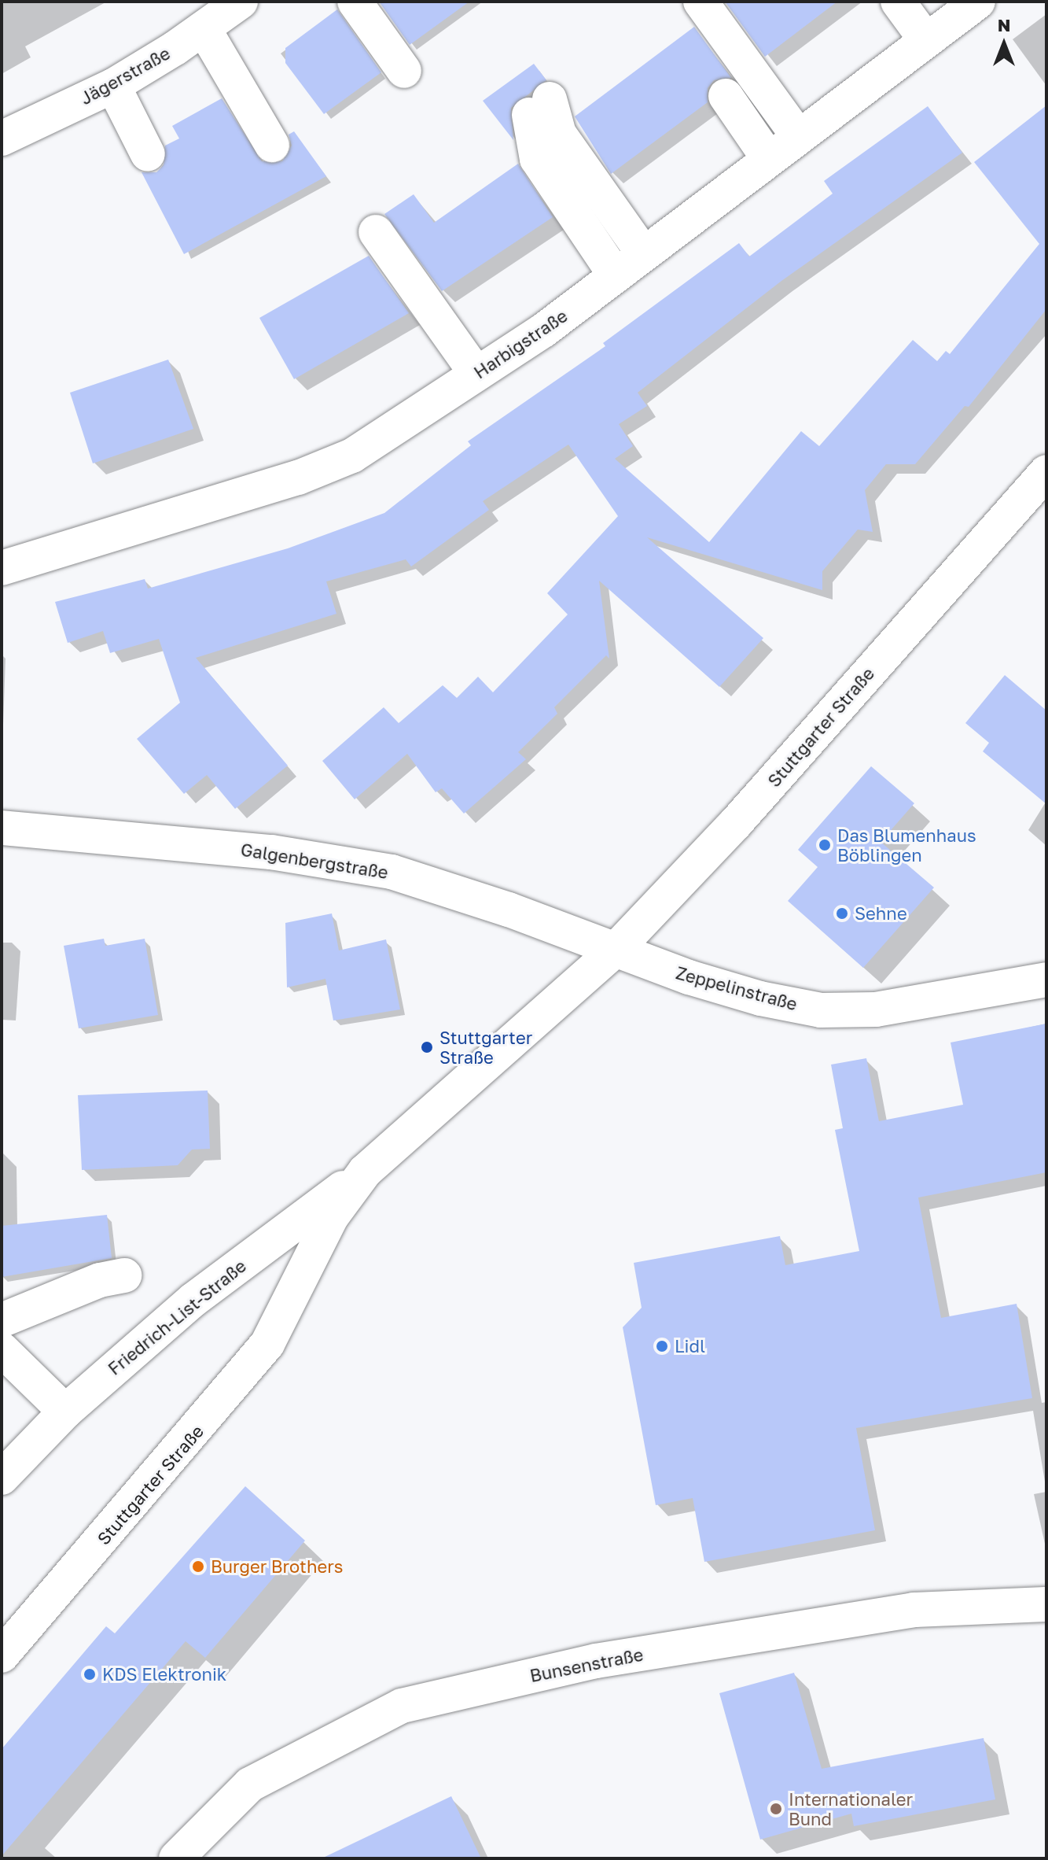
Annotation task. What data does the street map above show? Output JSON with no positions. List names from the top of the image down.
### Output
{
  "streets": {
    "street": [
      "Jägerstraße",
      "Harbigstraße",
      "Stuttgarter Straße",
      "Galgenbergstraße",
      "Zeppelinstraße",
      "Friedrich-List-Straße",
      "Bunsenstraße"
    ]
  },
  "crossings": [
    ["Stuttgarter Straße", "Galgenbergstraße"],
    ["Stuttgarter Straße", "Zeppelinstraße"],
    ["Stuttgarter Straße", "Friedrich-List-Straße"],
    ["Galgenbergstraße", "Zeppelinstraße"]
  ],
  "places": [
    "Das Blumenhaus Böblingen",
    "Sehne",
    "Stuttgarter Straße",
    "Lidl",
    "Burger Brothers",
    "KDS Elektronik",
    "Internationaler Bund"
  ],
  "north": "top"
}
